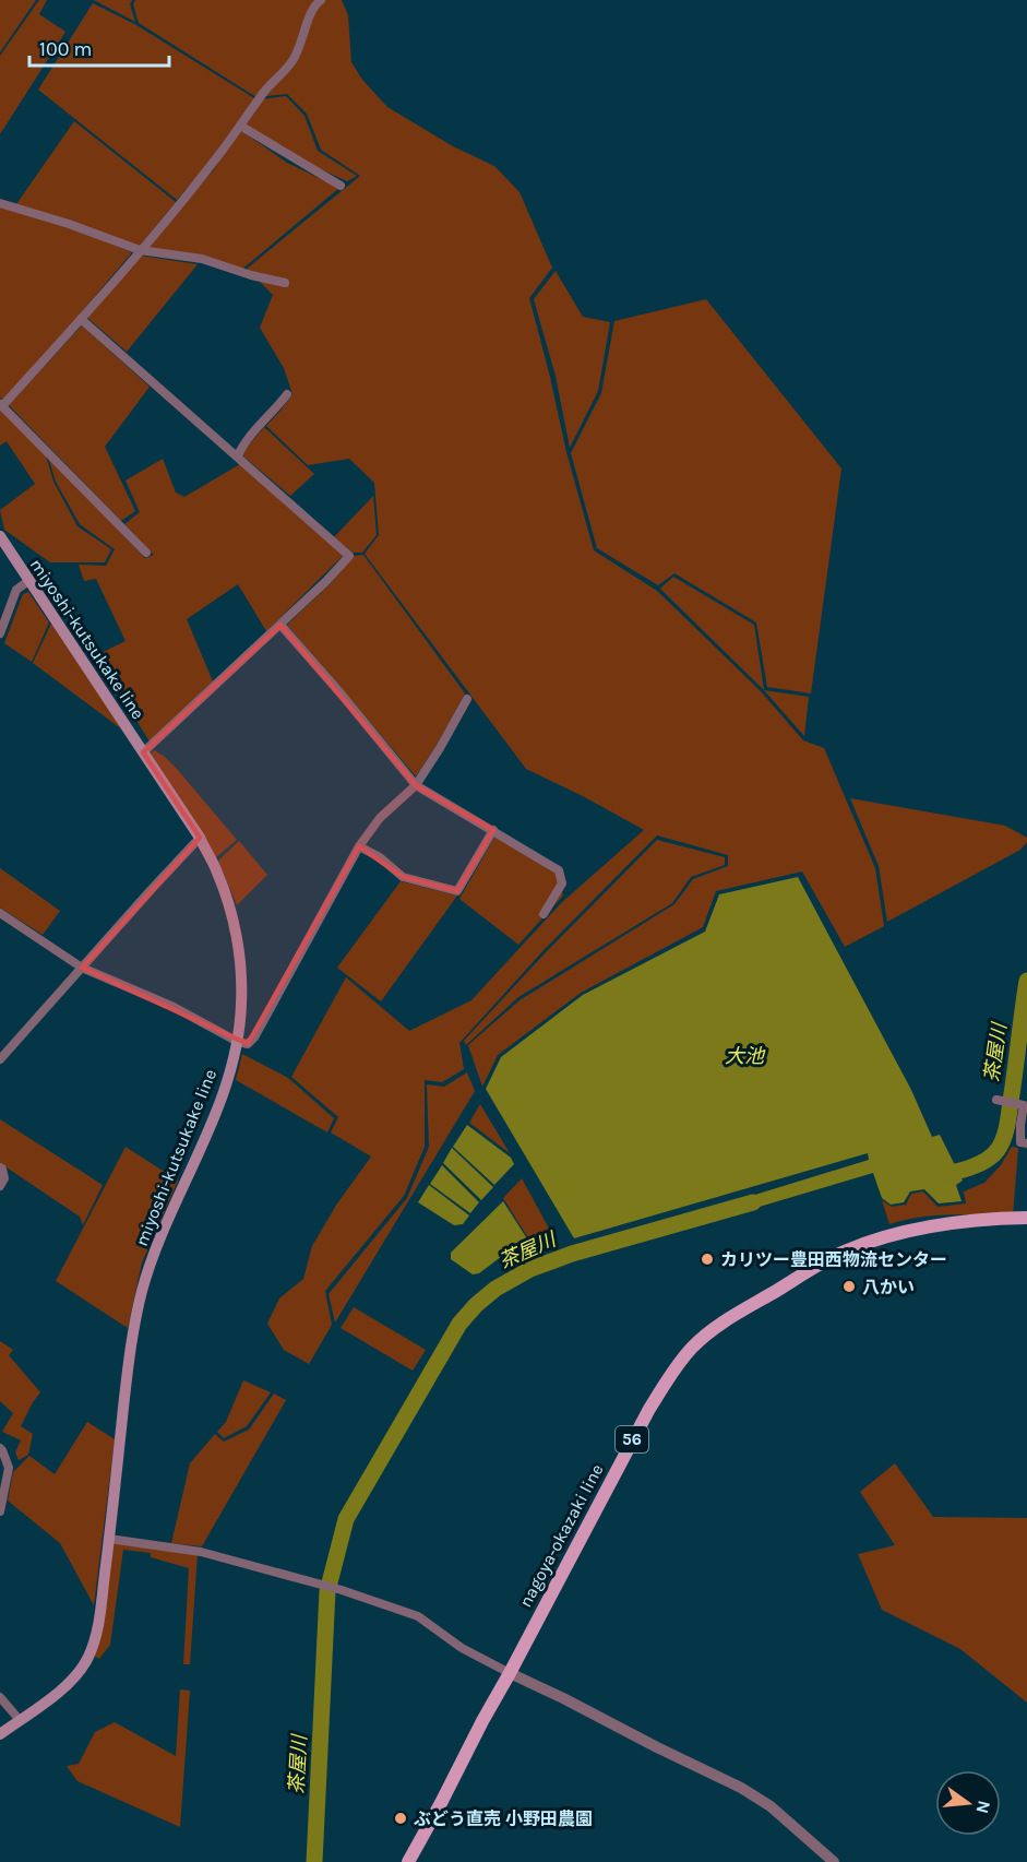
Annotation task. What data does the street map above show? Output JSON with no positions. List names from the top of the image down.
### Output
{
  "streets": {
    "main road": ["miyoshi-kutsukake line", "56", "nagoya-okazaki line"]
  },
  "water": ["茶屋川", "大池"],
  "places": ["カリツー豊田西物流センター", "八かい", "ぶどう直売 小野田農園"],
  "scale_bar": "100 m",
  "north": "right"
}
